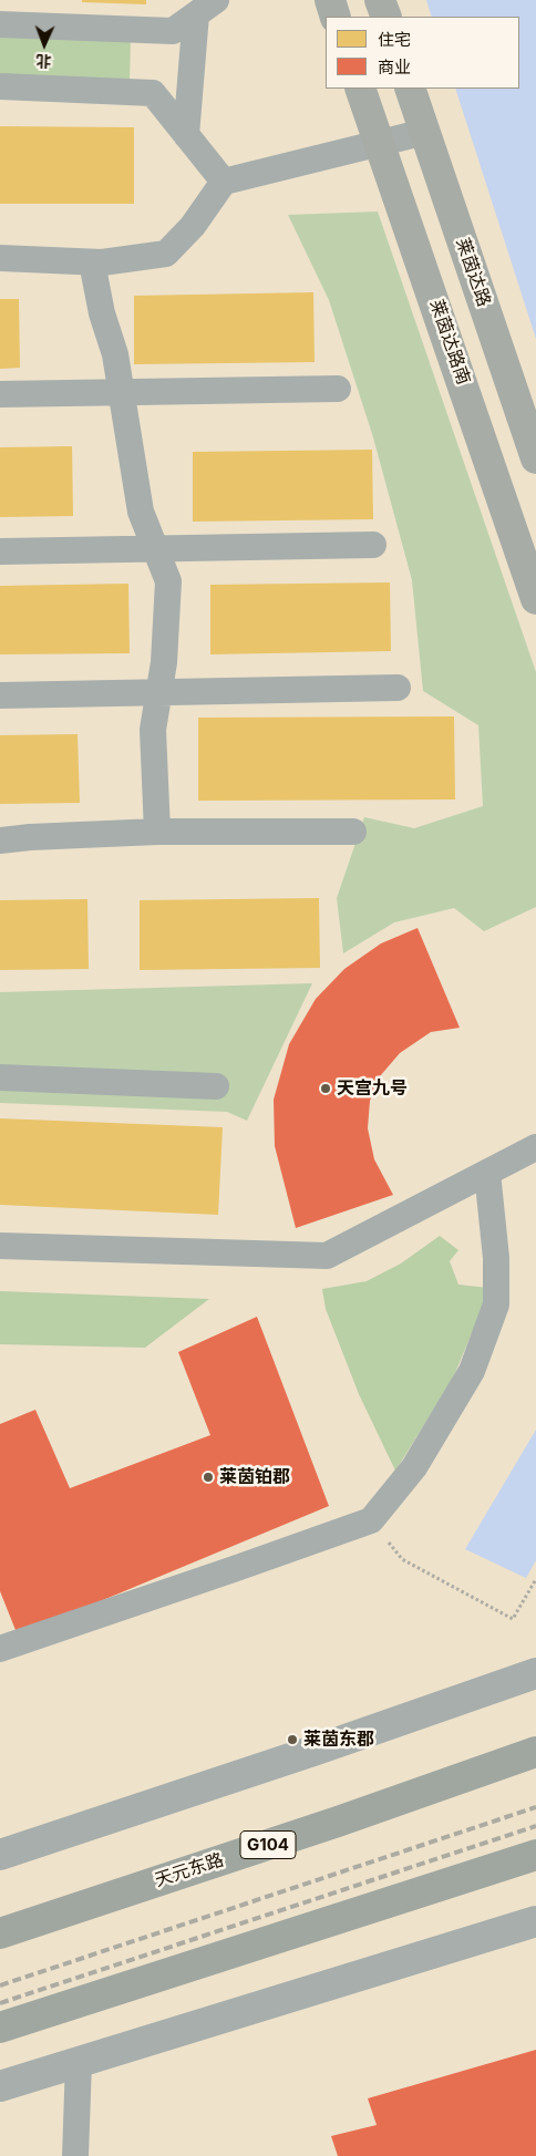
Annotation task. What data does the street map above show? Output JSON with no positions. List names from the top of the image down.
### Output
{
  "streets": {
    "highway": ["G104", "天元东路"],
    "main road": ["莱茵达路", "莱茵达路南"]
  },
  "places": ["天宫九号", "莱茵铂郡", "莱茵东郡"],
  "legend": ["住宅", "商业"],
  "north": "bottom"
}
